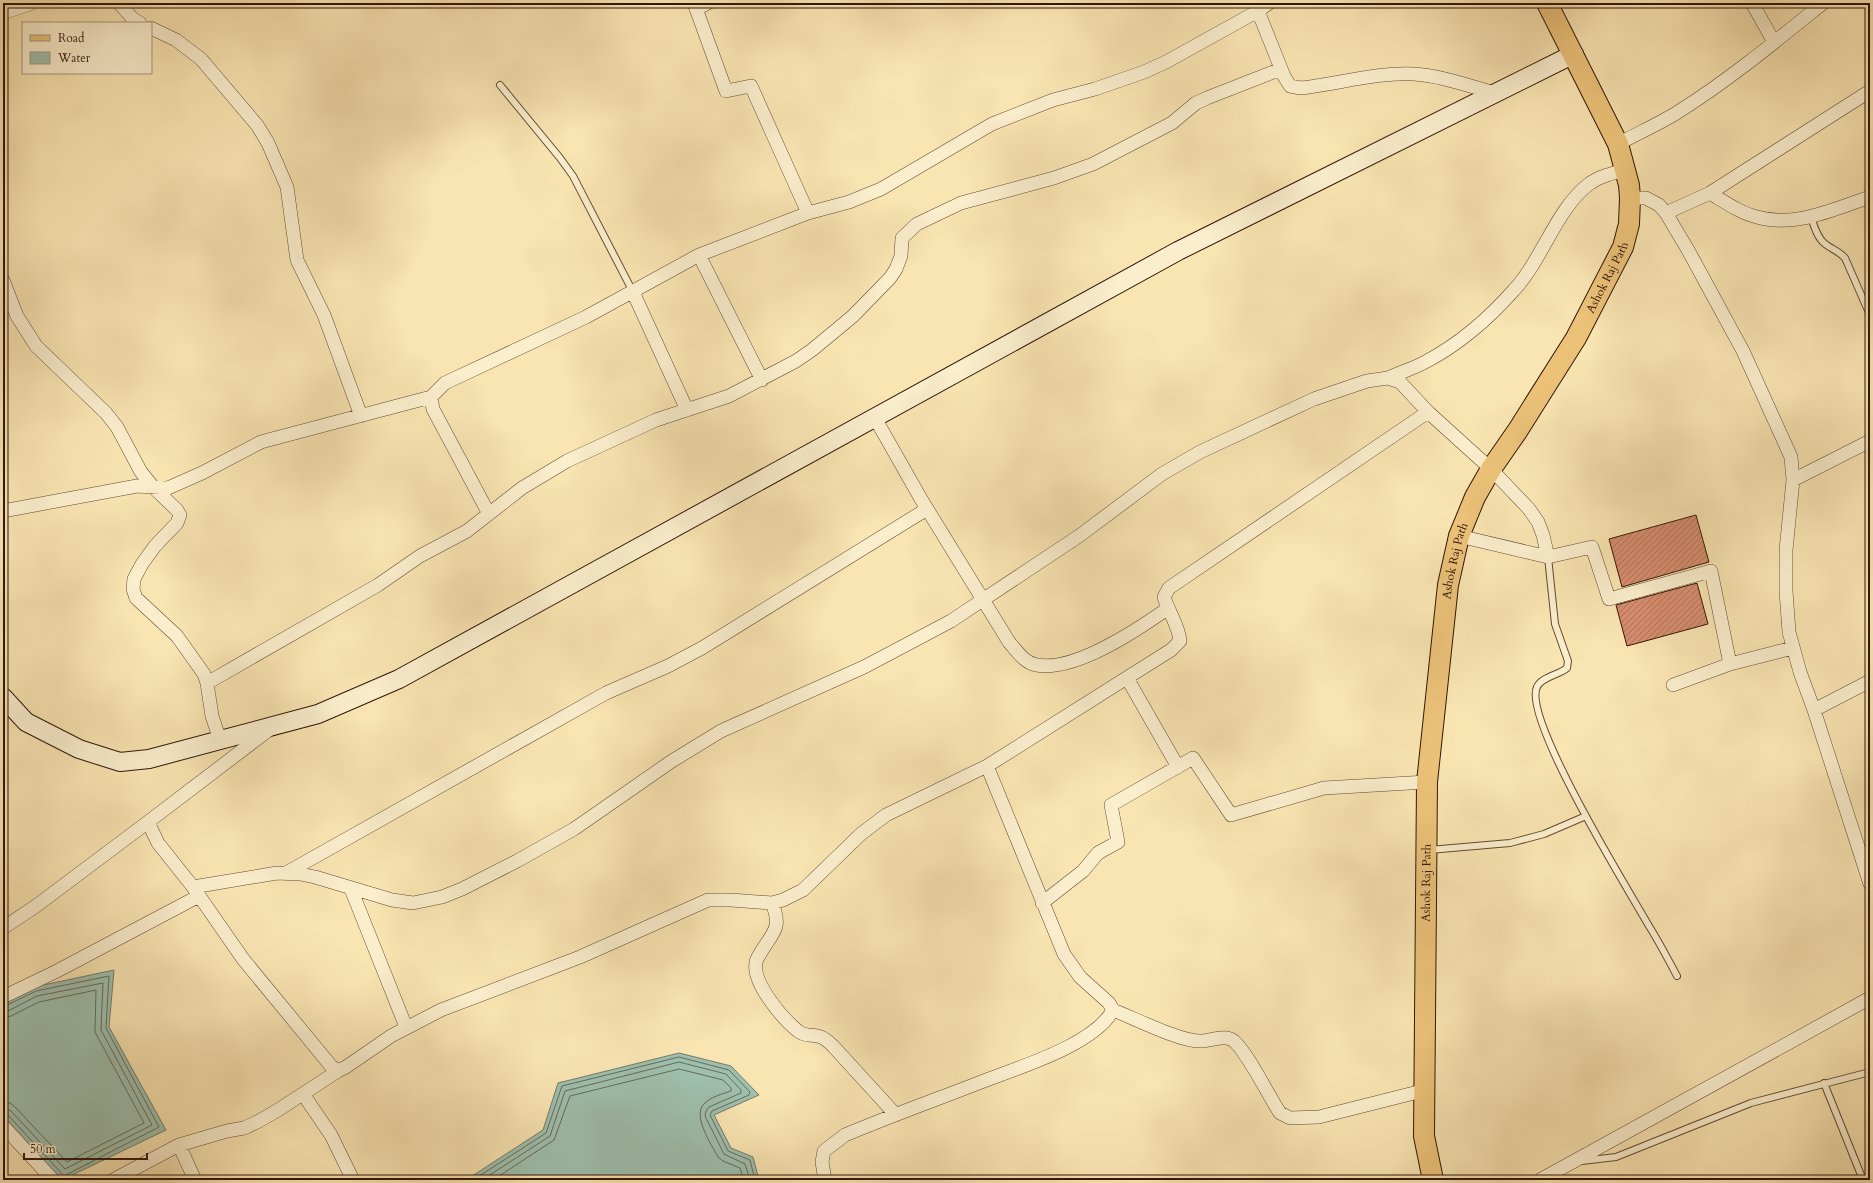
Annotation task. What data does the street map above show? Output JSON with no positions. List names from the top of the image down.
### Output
{
  "streets": {
    "main road": ["Ashok Raj Path"]
  },
  "legend": ["Road", "Water"],
  "scale_bar": "50 m"
}
